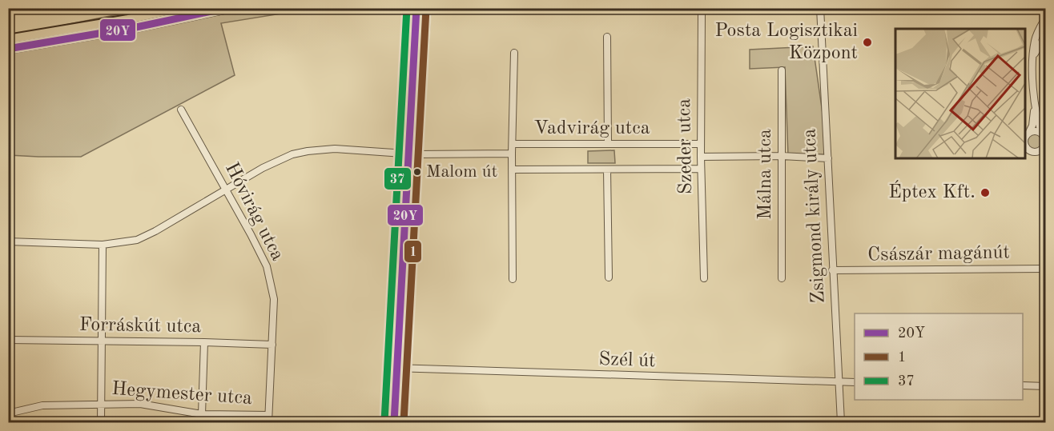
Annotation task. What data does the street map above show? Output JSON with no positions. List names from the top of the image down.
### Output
{
  "streets": {
    "street": [
      "Vadvirág utca",
      "Szeder utca",
      "Málna utca",
      "Hóvirág utca",
      "Zsigmond király utca",
      "Császár magánút",
      "Forráskút utca",
      "Szél út",
      "Hegymester utca"
    ]
  },
  "crossings": [
    ["Vadvirág utca", "Szeder utca"],
    ["Vadvirág utca", "Hóvirág utca"],
    ["Hóvirág utca", "Forráskút utca"],
    ["Hóvirág utca", "Hegymester utca"],
    ["Zsigmond király utca", "Császár magánút"],
    ["Zsigmond király utca", "Szél út"]
  ],
  "places": ["Posta Logisztikai Központ", "Malom út", "Éptex Kft."],
  "lines": ["transit line 20Y", "transit line 37", "transit line 1"],
  "legend": ["20Y", "1", "37"]
}
